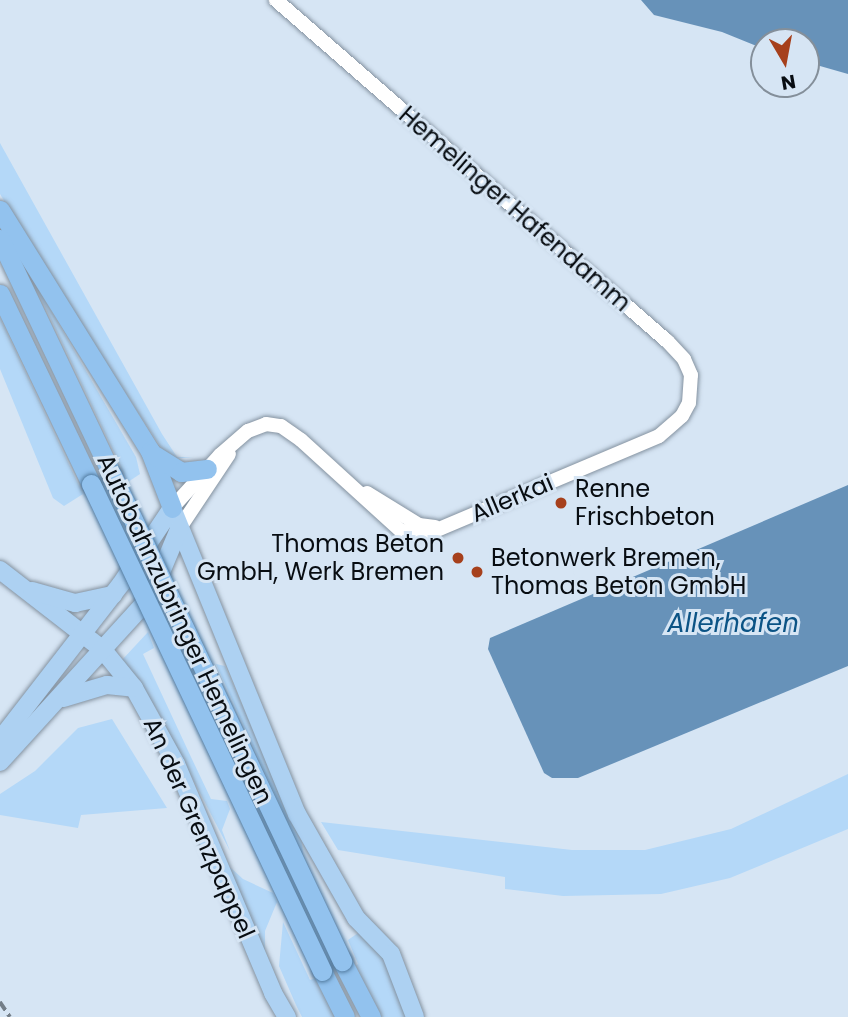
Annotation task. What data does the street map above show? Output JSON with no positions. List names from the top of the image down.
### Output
{
  "streets": {
    "highway": ["Autobahnzubringer Hemelingen"],
    "main road": ["An der Grenzpappel"],
    "street": ["Hemelinger Hafendamm", "Allerkai"]
  },
  "crossings": [
    ["Hemelinger Hafendamm", "Allerkai"]
  ],
  "water": ["Allerhafen"],
  "places": ["Renne Frischbeton", "Thomas Beton GmbH, Werk Bremen", "Betonwerk Bremen, Thomas Beton GmbH"],
  "north": "bottom"
}
